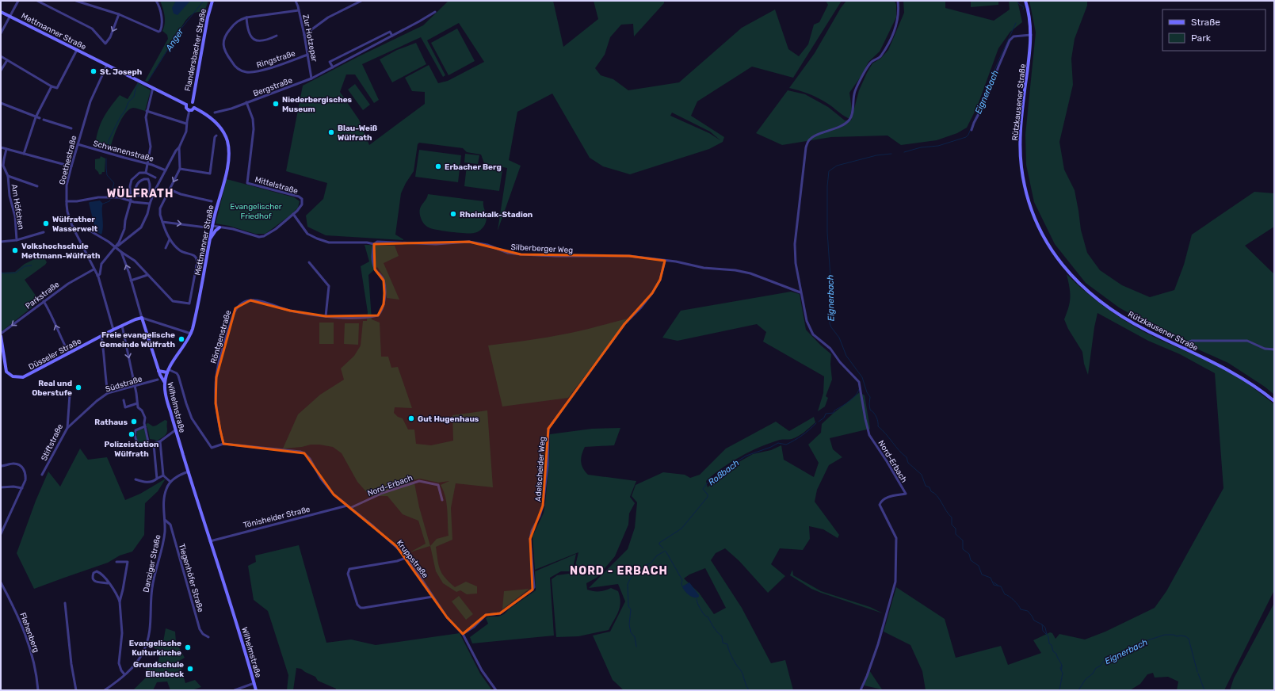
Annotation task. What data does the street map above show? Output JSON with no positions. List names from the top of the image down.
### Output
{
  "streets": {
    "main road": [
      "Mettmanner Straße",
      "Flandersbacher Straße",
      "Rützkausener Straße",
      "Düsseler Straße",
      "Wilhelmstraße"
    ],
    "street": [
      "Zur Hotzepar",
      "Ringstraße",
      "Bergstraße",
      "Schwanenstraße",
      "Goethestraße",
      "Mittelstraße",
      "Am Höfchen",
      "Silberberger Weg",
      "Parkstraße",
      "Röntgenstraße",
      "Südstraße",
      "Stiftstraße",
      "Nord-Erbach",
      "Adelscheider Weg",
      "Tönisheider Straße",
      "Kruppstraße",
      "Danziger Straße",
      "Tiegenhöfer Straße",
      "Flehenberg"
    ]
  },
  "crossings": [
    ["Mettmanner Straße", "Flandersbacher Straße"],
    ["Mettmanner Straße", "Goethestraße"],
    ["Mettmanner Straße", "Wilhelmstraße"],
    ["Zur Hotzepar", "Ringstraße"],
    ["Zur Hotzepar", "Bergstraße"],
    ["Bergstraße", "Mittelstraße"],
    ["Schwanenstraße", "Goethestraße"],
    ["Goethestraße", "Parkstraße"],
    ["Goethestraße", "Düsseler Straße"],
    ["Mittelstraße", "Silberberger Weg"],
    ["Silberberger Weg", "Röntgenstraße"],
    ["Silberberger Weg", "Nord-Erbach"],
    ["Silberberger Weg", "Adelscheider Weg"],
    ["Parkstraße", "Düsseler Straße"],
    ["Röntgenstraße", "Kruppstraße"],
    ["Düsseler Straße", "Wilhelmstraße"],
    ["Südstraße", "Stiftstraße"],
    ["Wilhelmstraße", "Tönisheider Straße"],
    ["Nord-Erbach", "Kruppstraße"],
    ["Adelscheider Weg", "Kruppstraße"],
    ["Tönisheider Straße", "Kruppstraße"],
    ["Danziger Straße", "Tiegenhöfer Straße"]
  ],
  "one_way": ["Parkstraße"],
  "districts": ["WÜLFRATH", "NORD - ERBACH"],
  "water": ["Anger", "Eignerbach", "Roßbach"],
  "parks": ["Evangelischer Friedhof"],
  "places": [
    "St. Joseph",
    "Niederbergisches Museum",
    "Blau-Weiß Wülfrath",
    "Erbacher Berg",
    "Rheinkalk-Stadion",
    "Wülfrather Wasserwelt",
    "Volkshochschule Mettmann-Wülfrath",
    "Freie evangelische Gemeinde Wülfrath",
    "Real und Oberstufe",
    "Gut Hugenhaus",
    "Rathaus",
    "Polizeistation Wülfrath",
    "Evangelische Kulturkirche",
    "Grundschule Ellenbeck"
  ],
  "legend": ["Straße", "Park"]
}
